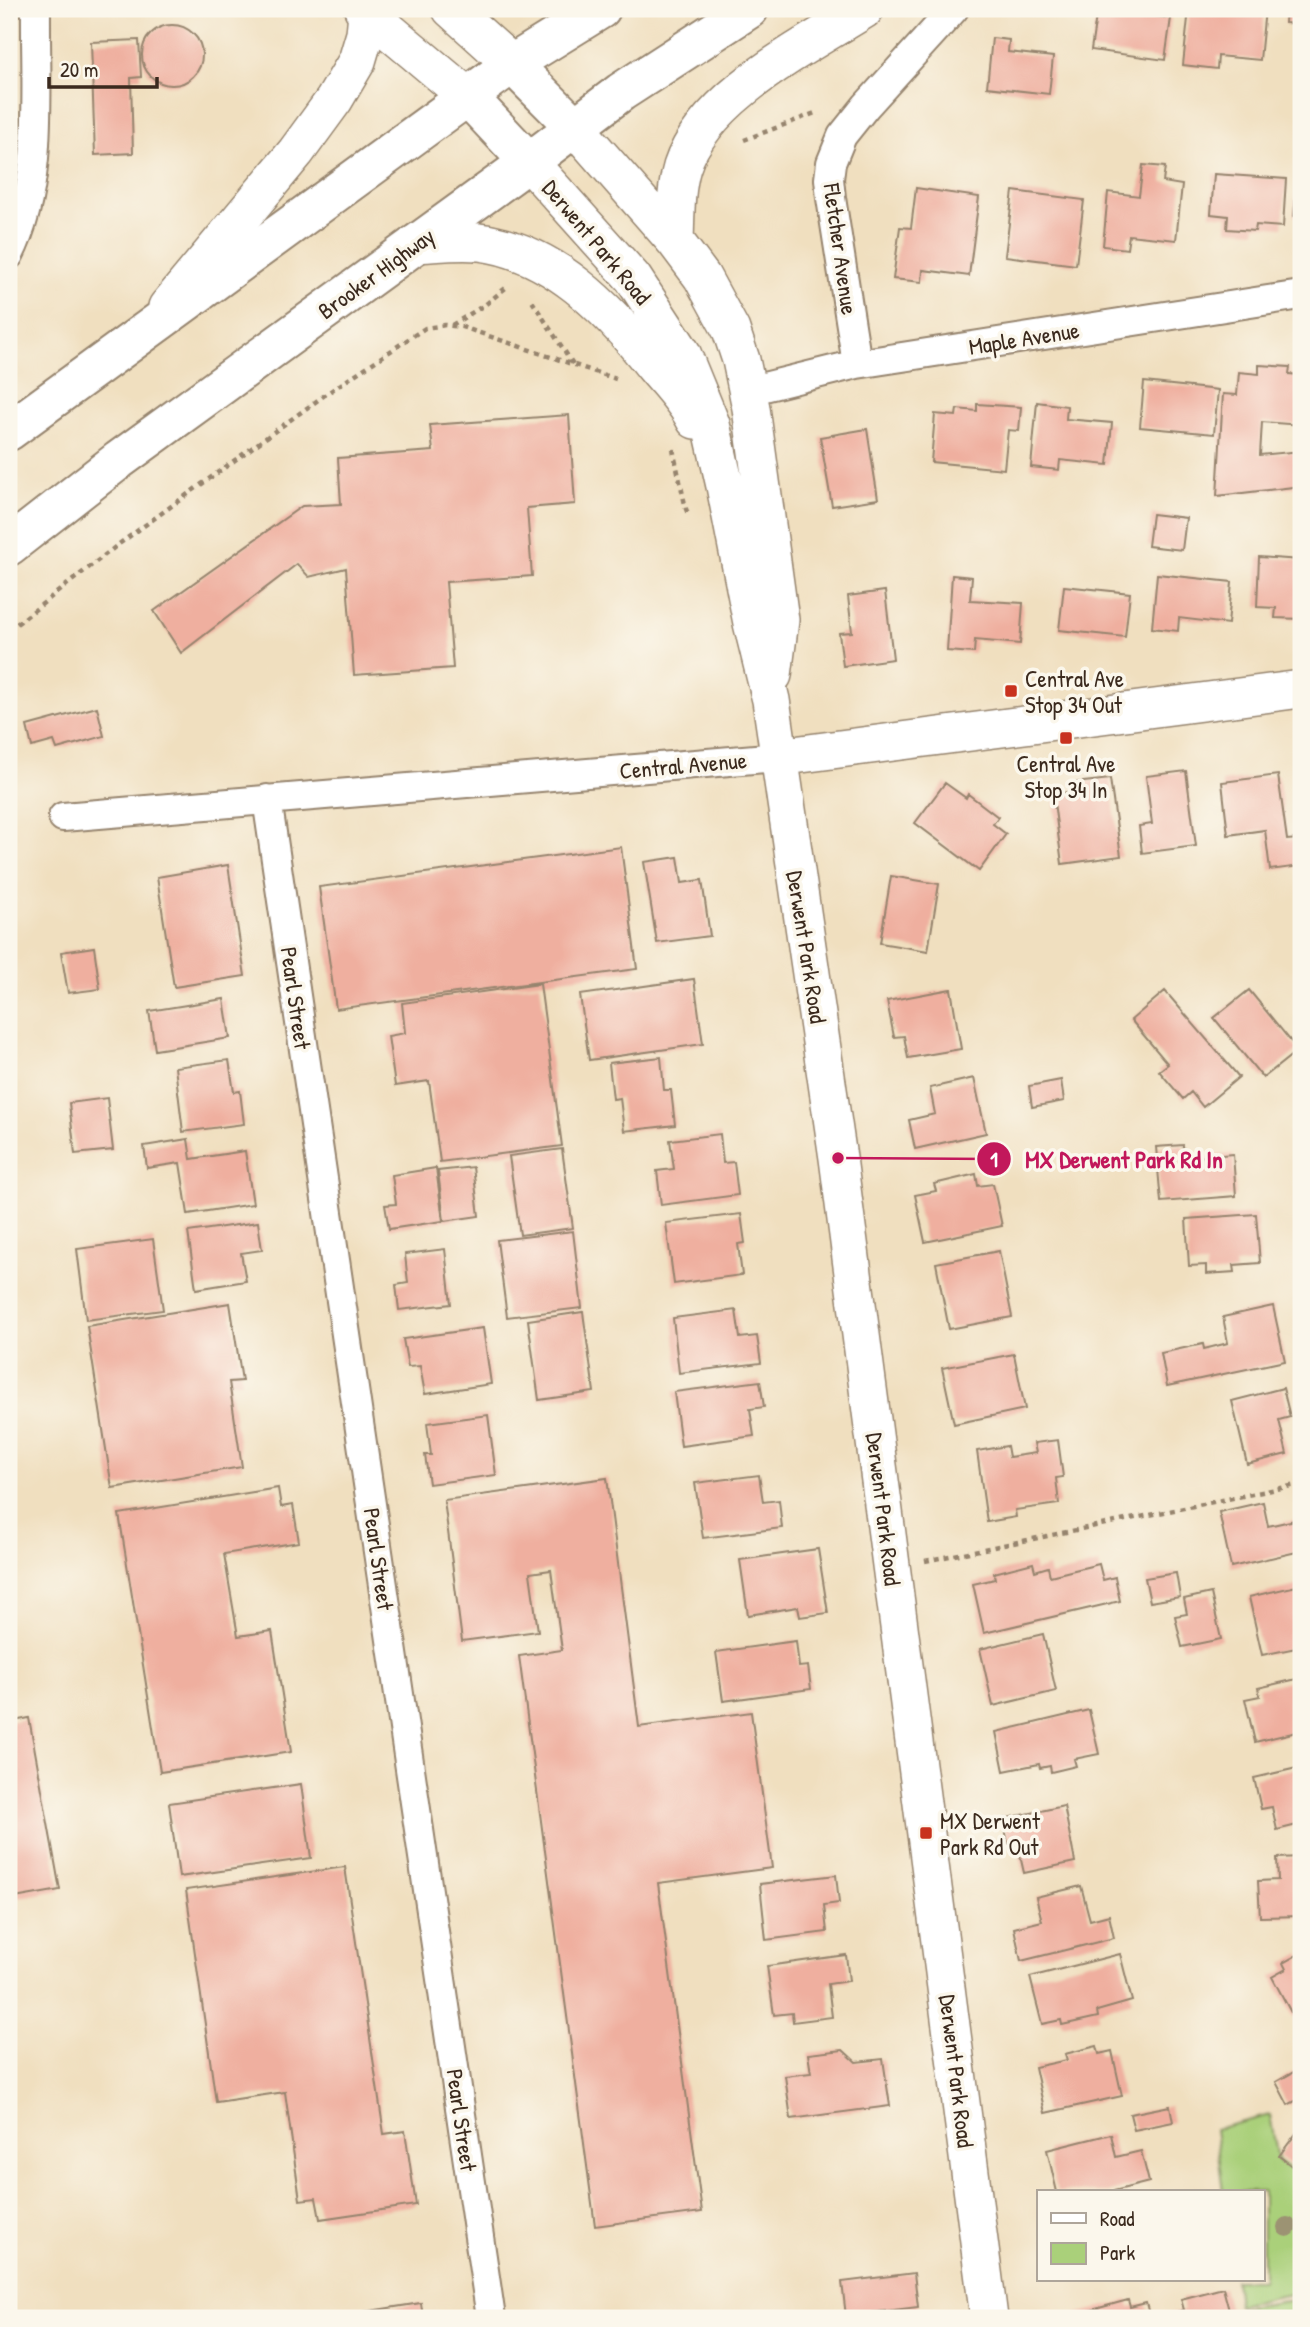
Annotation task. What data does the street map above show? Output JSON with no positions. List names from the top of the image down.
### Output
{
  "streets": {
    "highway": ["Derwent Park Road", "Brooker Highway"],
    "street": [
      "Fletcher Avenue",
      "Maple Avenue",
      "Central Avenue",
      "Pearl Street"
    ]
  },
  "crossings": [
    ["Derwent Park Road", "Brooker Highway"],
    ["Derwent Park Road", "Maple Avenue"],
    ["Derwent Park Road", "Central Avenue"],
    ["Fletcher Avenue", "Maple Avenue"],
    ["Central Avenue", "Pearl Street"]
  ],
  "places": {
    "transit": ["Central Ave Stop 34 Out", "Central Ave Stop 34 In", "MX Derwent Park Rd Out"],
    "other": ["MX Derwent Park Rd In"]
  },
  "legend": ["Road", "Park"],
  "scale_bar": "20 m"
}
